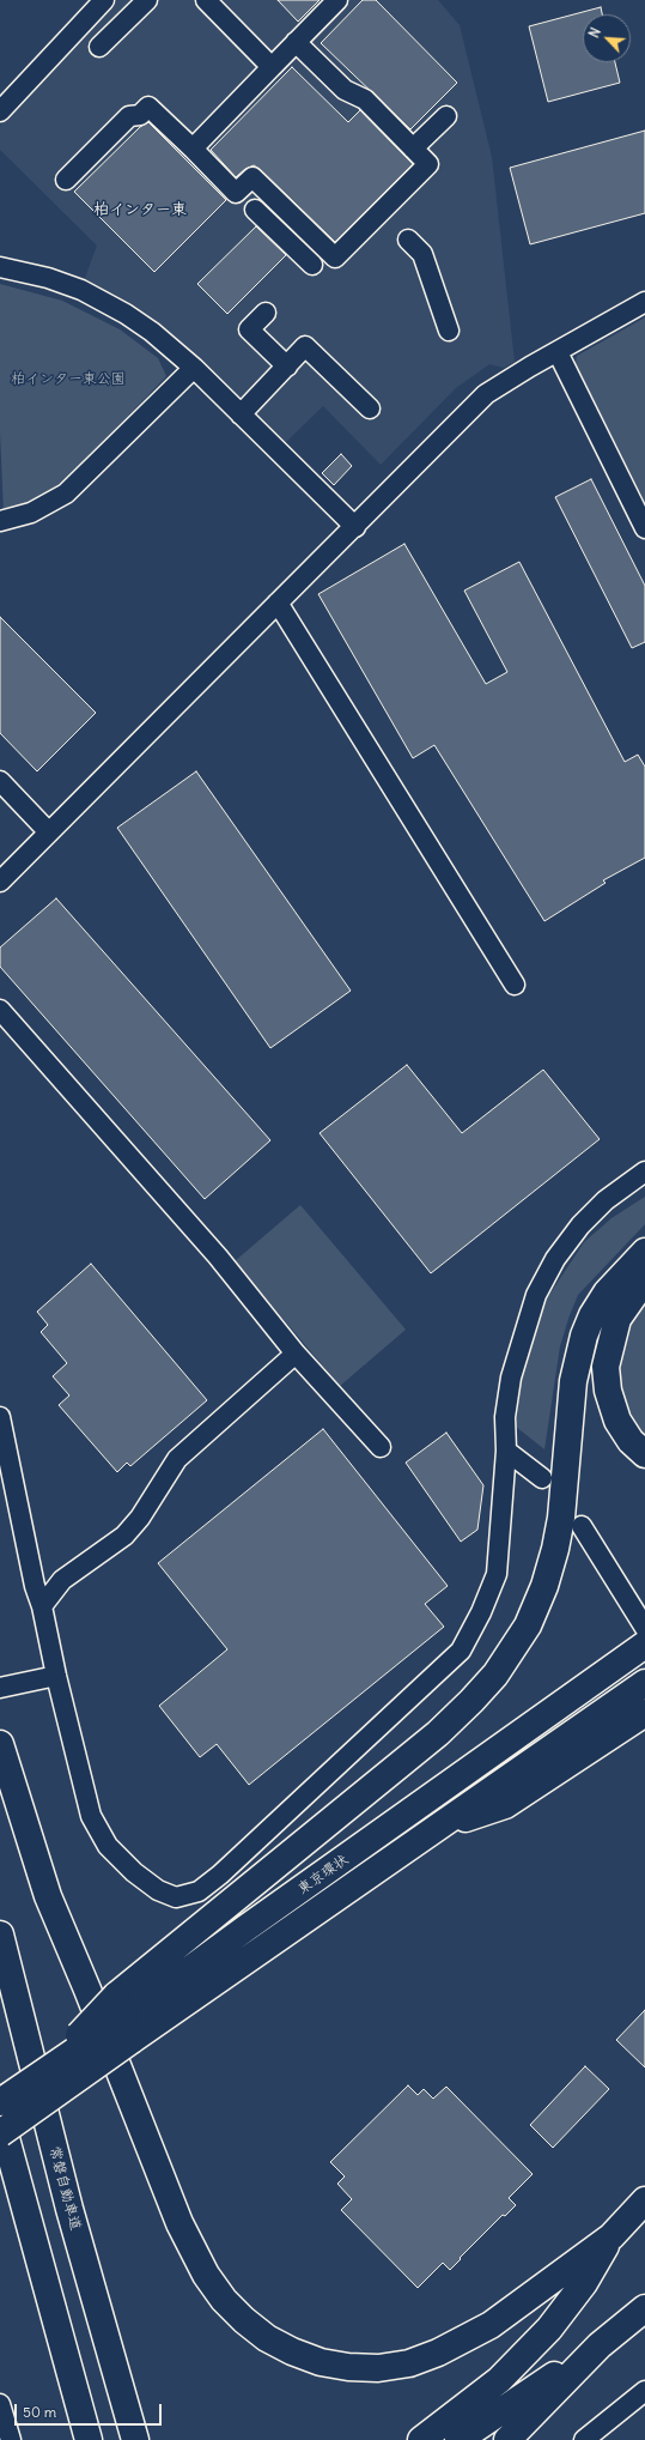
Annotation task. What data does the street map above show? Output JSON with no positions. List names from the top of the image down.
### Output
{
  "streets": {
    "highway": ["東京環状", "常磐自動車道"]
  },
  "districts": ["柏インター東"],
  "parks": ["柏インター東公園"],
  "scale_bar": "50 m",
  "north": "top left"
}
